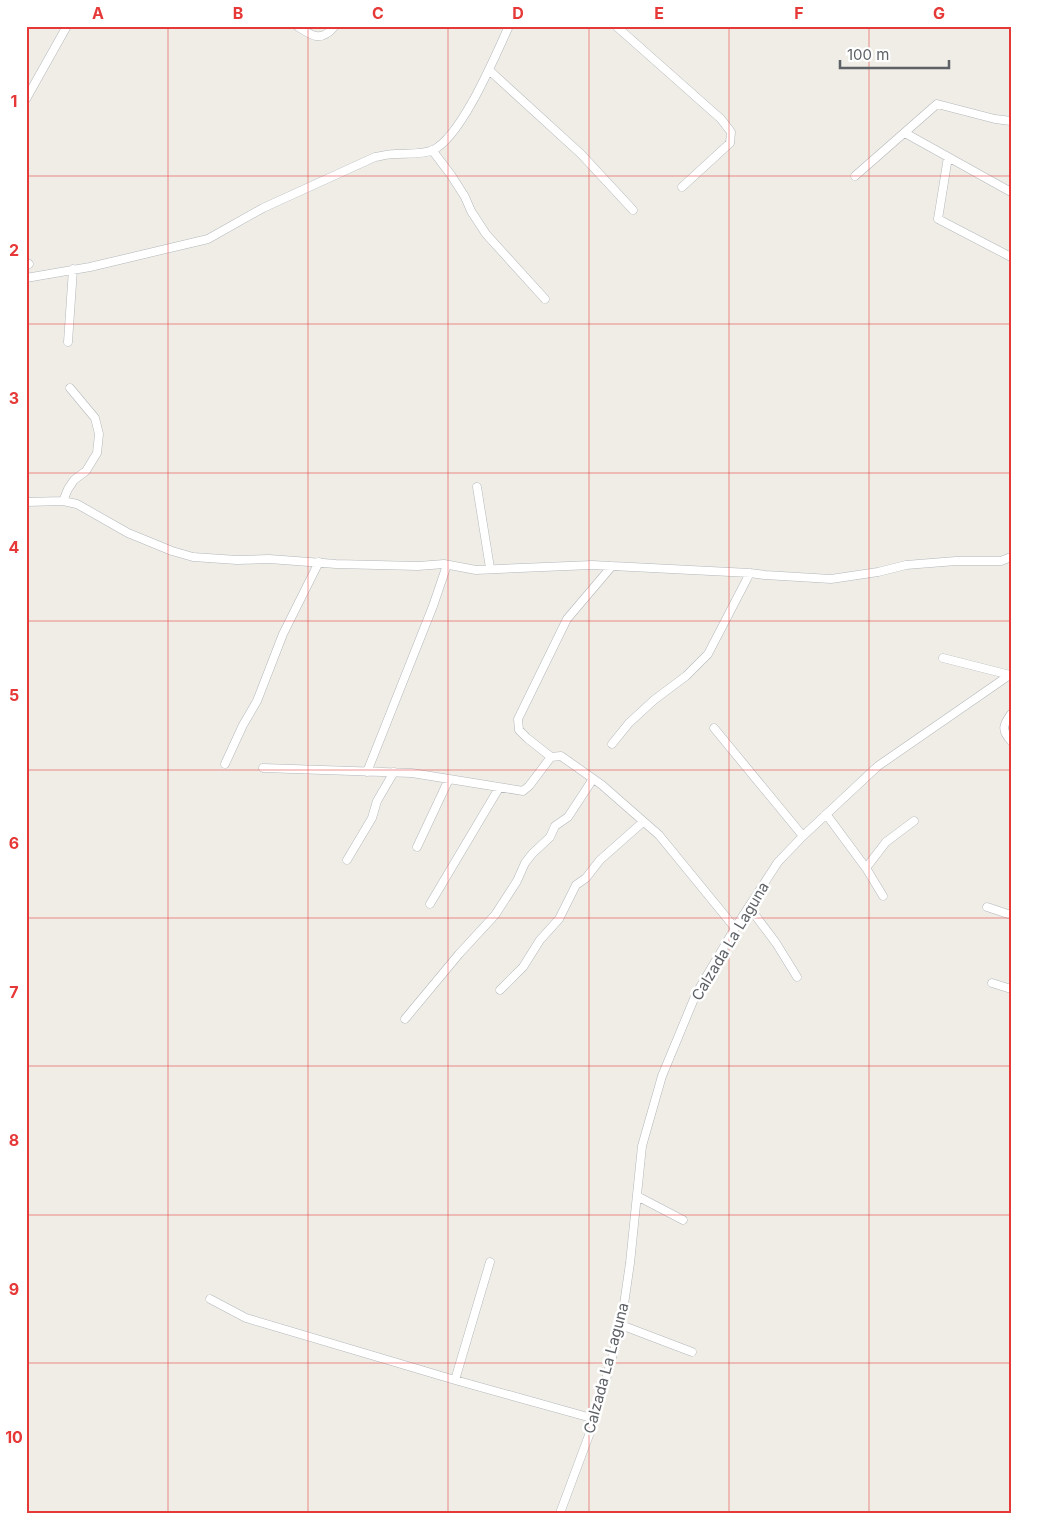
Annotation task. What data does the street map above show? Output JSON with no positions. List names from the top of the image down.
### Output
{
  "streets": {
    "street": ["Calzada La Laguna"]
  },
  "scale_bar": "100 m",
  "grid": {
    "columns": [
      "A",
      "B",
      "C",
      "D",
      "E",
      "F",
      "G"
    ],
    "rows": [
      "1",
      "2",
      "3",
      "4",
      "5",
      "6",
      "7",
      "8",
      "9",
      "10"
    ]
  }
}
